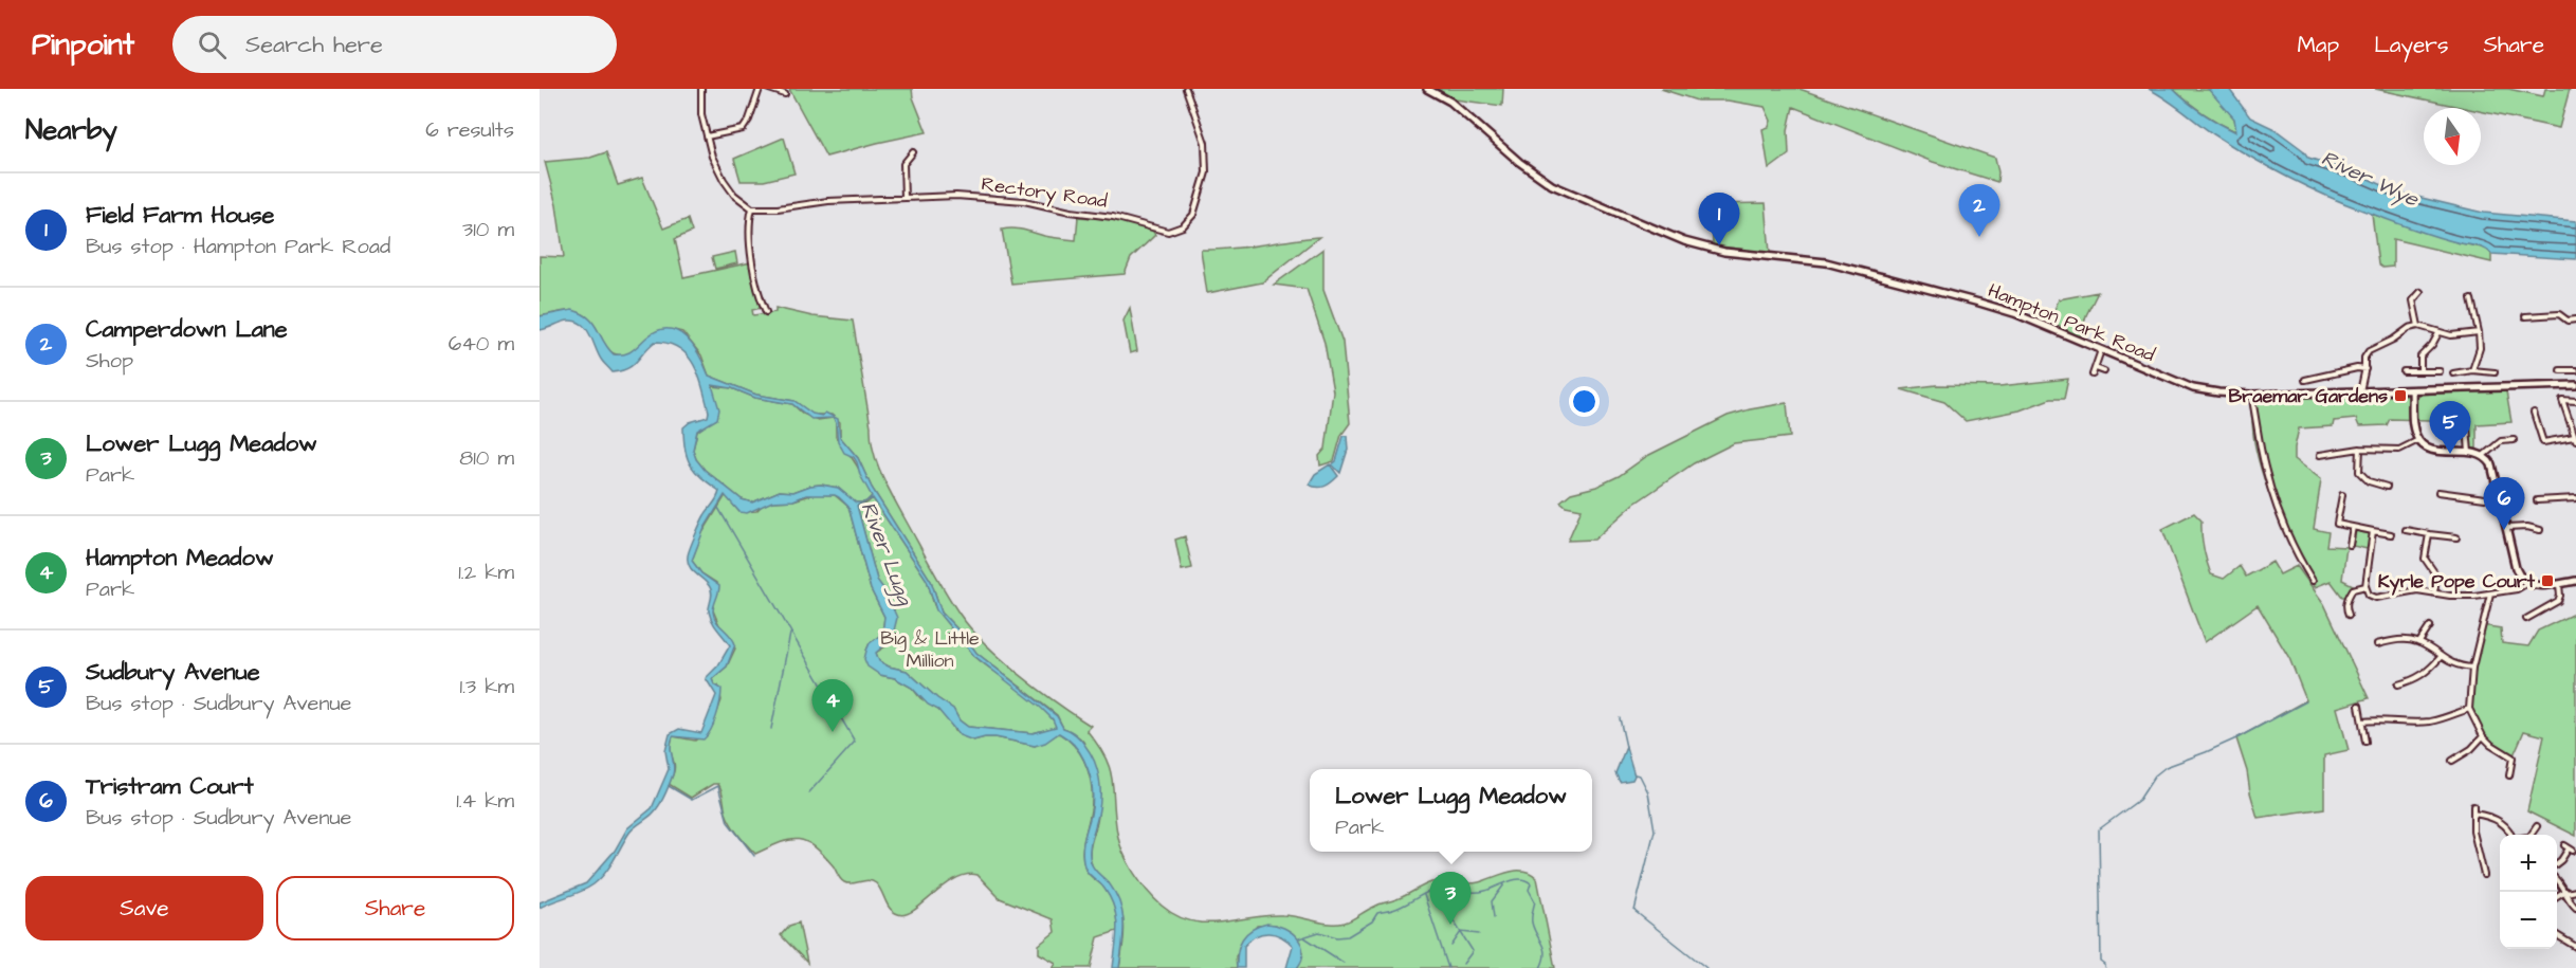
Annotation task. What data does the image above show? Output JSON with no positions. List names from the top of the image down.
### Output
{
  "streets": {
    "main road": ["Hampton Park Road"],
    "street": ["Rectory Road"]
  },
  "water": ["River Wye", "River Lugg"],
  "parks": ["Big & Little Million"],
  "places": {
    "transit": ["Braemar Gardens", "Kyrle Pope Court"]
  },
  "north": "bottom",
  "page": {
    "header": "Pinpoint",
    "search": "Search here",
    "nav": ["Map", "Layers", "Share"],
    "heading": ["Nearby", "6 results"],
    "list": [
      {
        "mark": "1",
        "name": "Field Farm House",
        "note": "Bus stop · Hampton Park Road",
        "value": "310 m"
      },
      {
        "mark": "2",
        "name": "Camperdown Lane",
        "note": "Shop",
        "value": "640 m"
      },
      {
        "mark": "3",
        "name": "Lower Lugg Meadow",
        "note": "Park",
        "value": "810 m"
      },
      {
        "mark": "4",
        "name": "Hampton Meadow",
        "note": "Park",
        "value": "1.2 km"
      },
      {
        "mark": "5",
        "name": "Sudbury Avenue",
        "note": "Bus stop · Sudbury Avenue",
        "value": "1.3 km"
      },
      {
        "mark": "6",
        "name": "Tristram Court",
        "note": "Bus stop · Sudbury Avenue",
        "value": "1.4 km"
      }
    ],
    "pins": [
      "2",
      "1",
      "5",
      "6",
      "4",
      "3"
    ],
    "popup": ["Lower Lugg Meadow", "Park"],
    "map_buttons": ["+", "−"],
    "buttons": ["Save", "Share"]
  }
}
